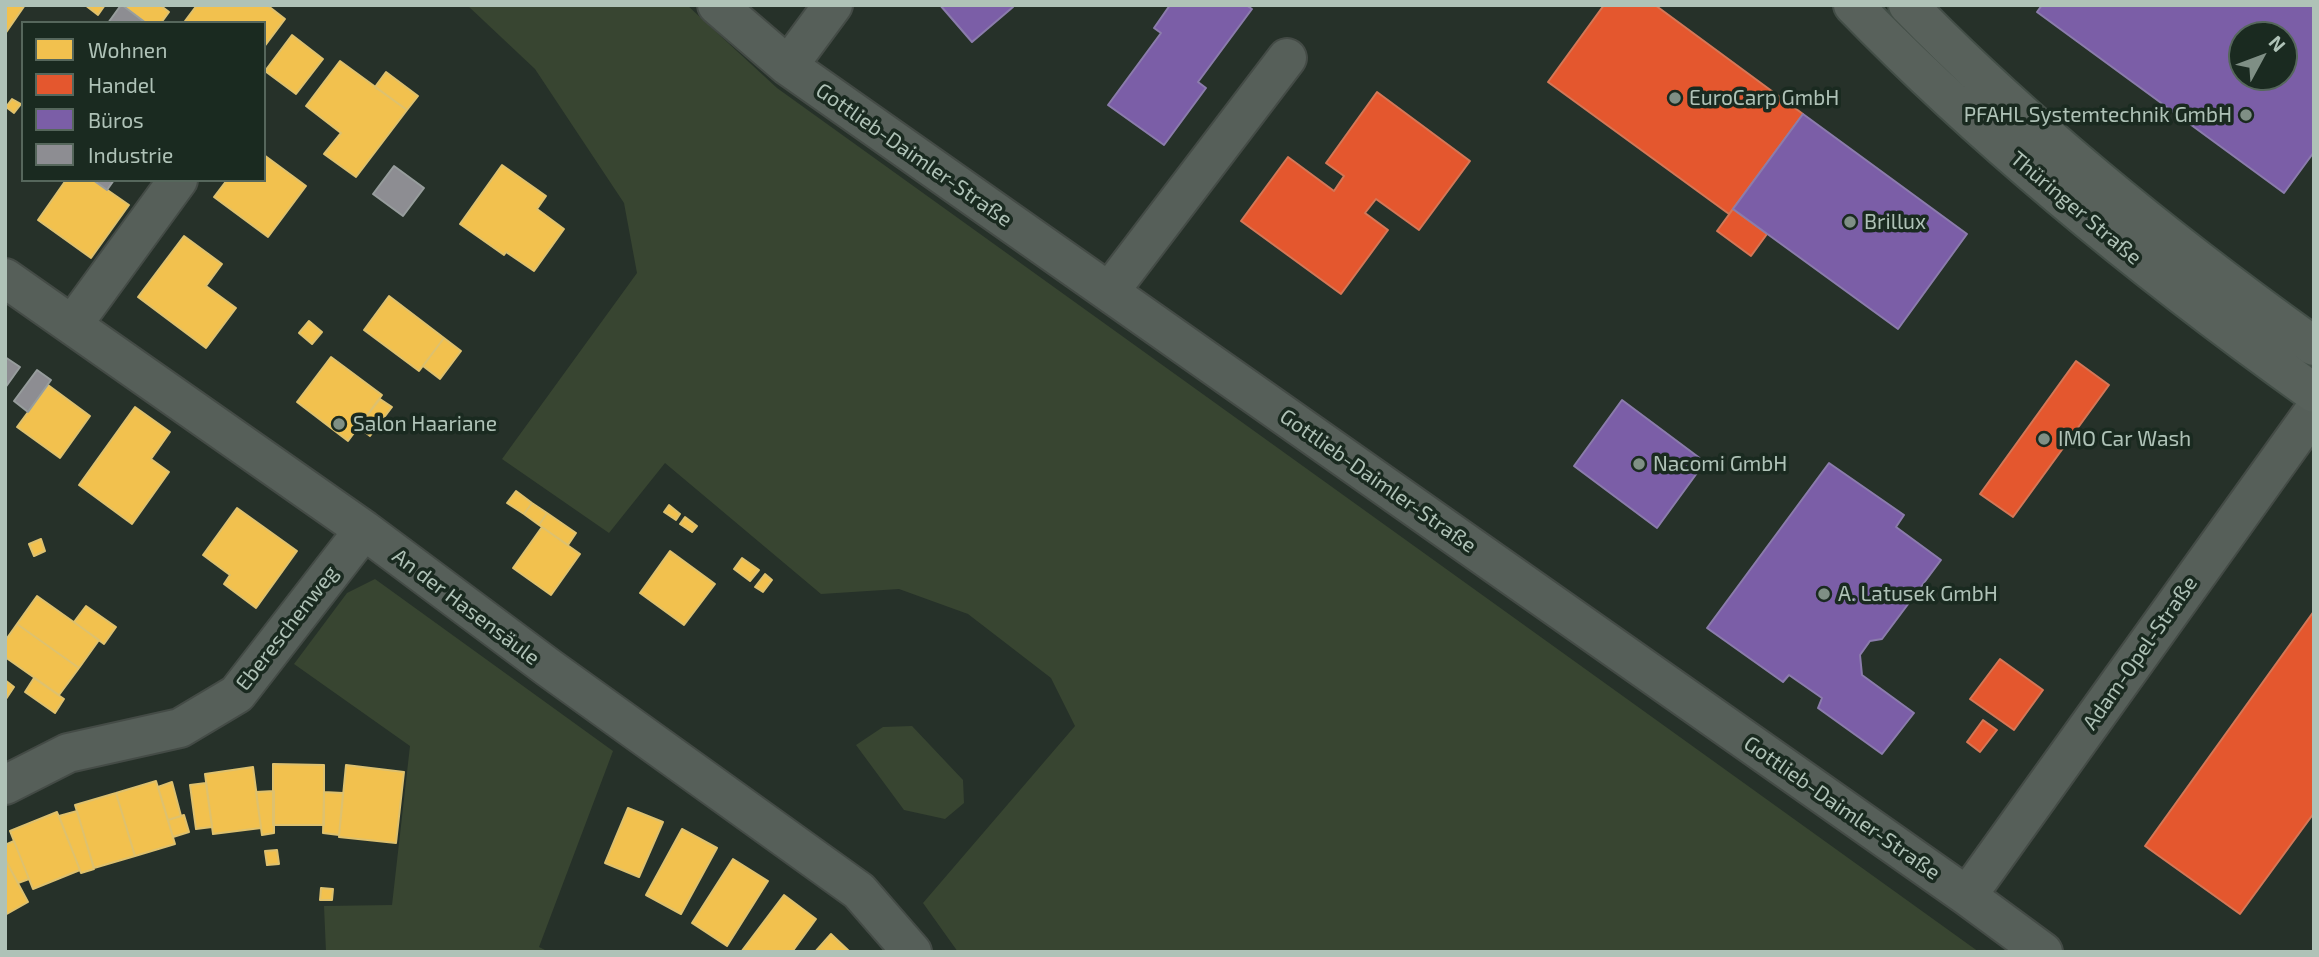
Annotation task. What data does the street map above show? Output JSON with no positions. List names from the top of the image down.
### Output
{
  "streets": {
    "main road": ["Thüringer Straße"],
    "street": [
      "Gottlieb-Daimler-Straße",
      "An der Hasensäule",
      "Ebereschenweg",
      "Adam-Opel-Straße"
    ]
  },
  "crossings": [
    ["Gottlieb-Daimler-Straße", "Adam-Opel-Straße"],
    ["An der Hasensäule", "Ebereschenweg"]
  ],
  "places": [
    "EuroCarp GmbH",
    "PFAHL Systemtechnik GmbH",
    "Brillux",
    "Salon Haariane",
    "IMO Car Wash",
    "Nacomi GmbH",
    "A. Latusek GmbH"
  ],
  "legend": [
    "Wohnen",
    "Handel",
    "Büros",
    "Industrie"
  ],
  "north": "top right"
}
